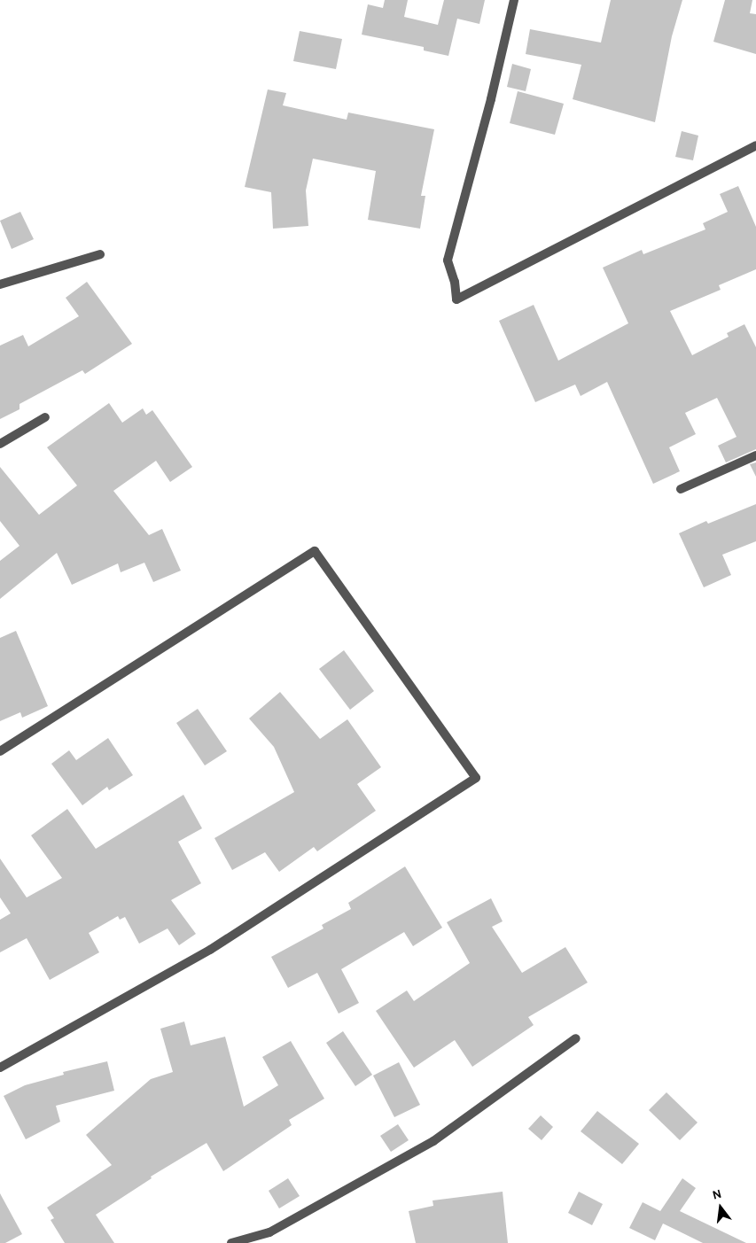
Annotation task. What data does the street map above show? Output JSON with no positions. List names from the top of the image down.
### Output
{
  "north": "top"
}
